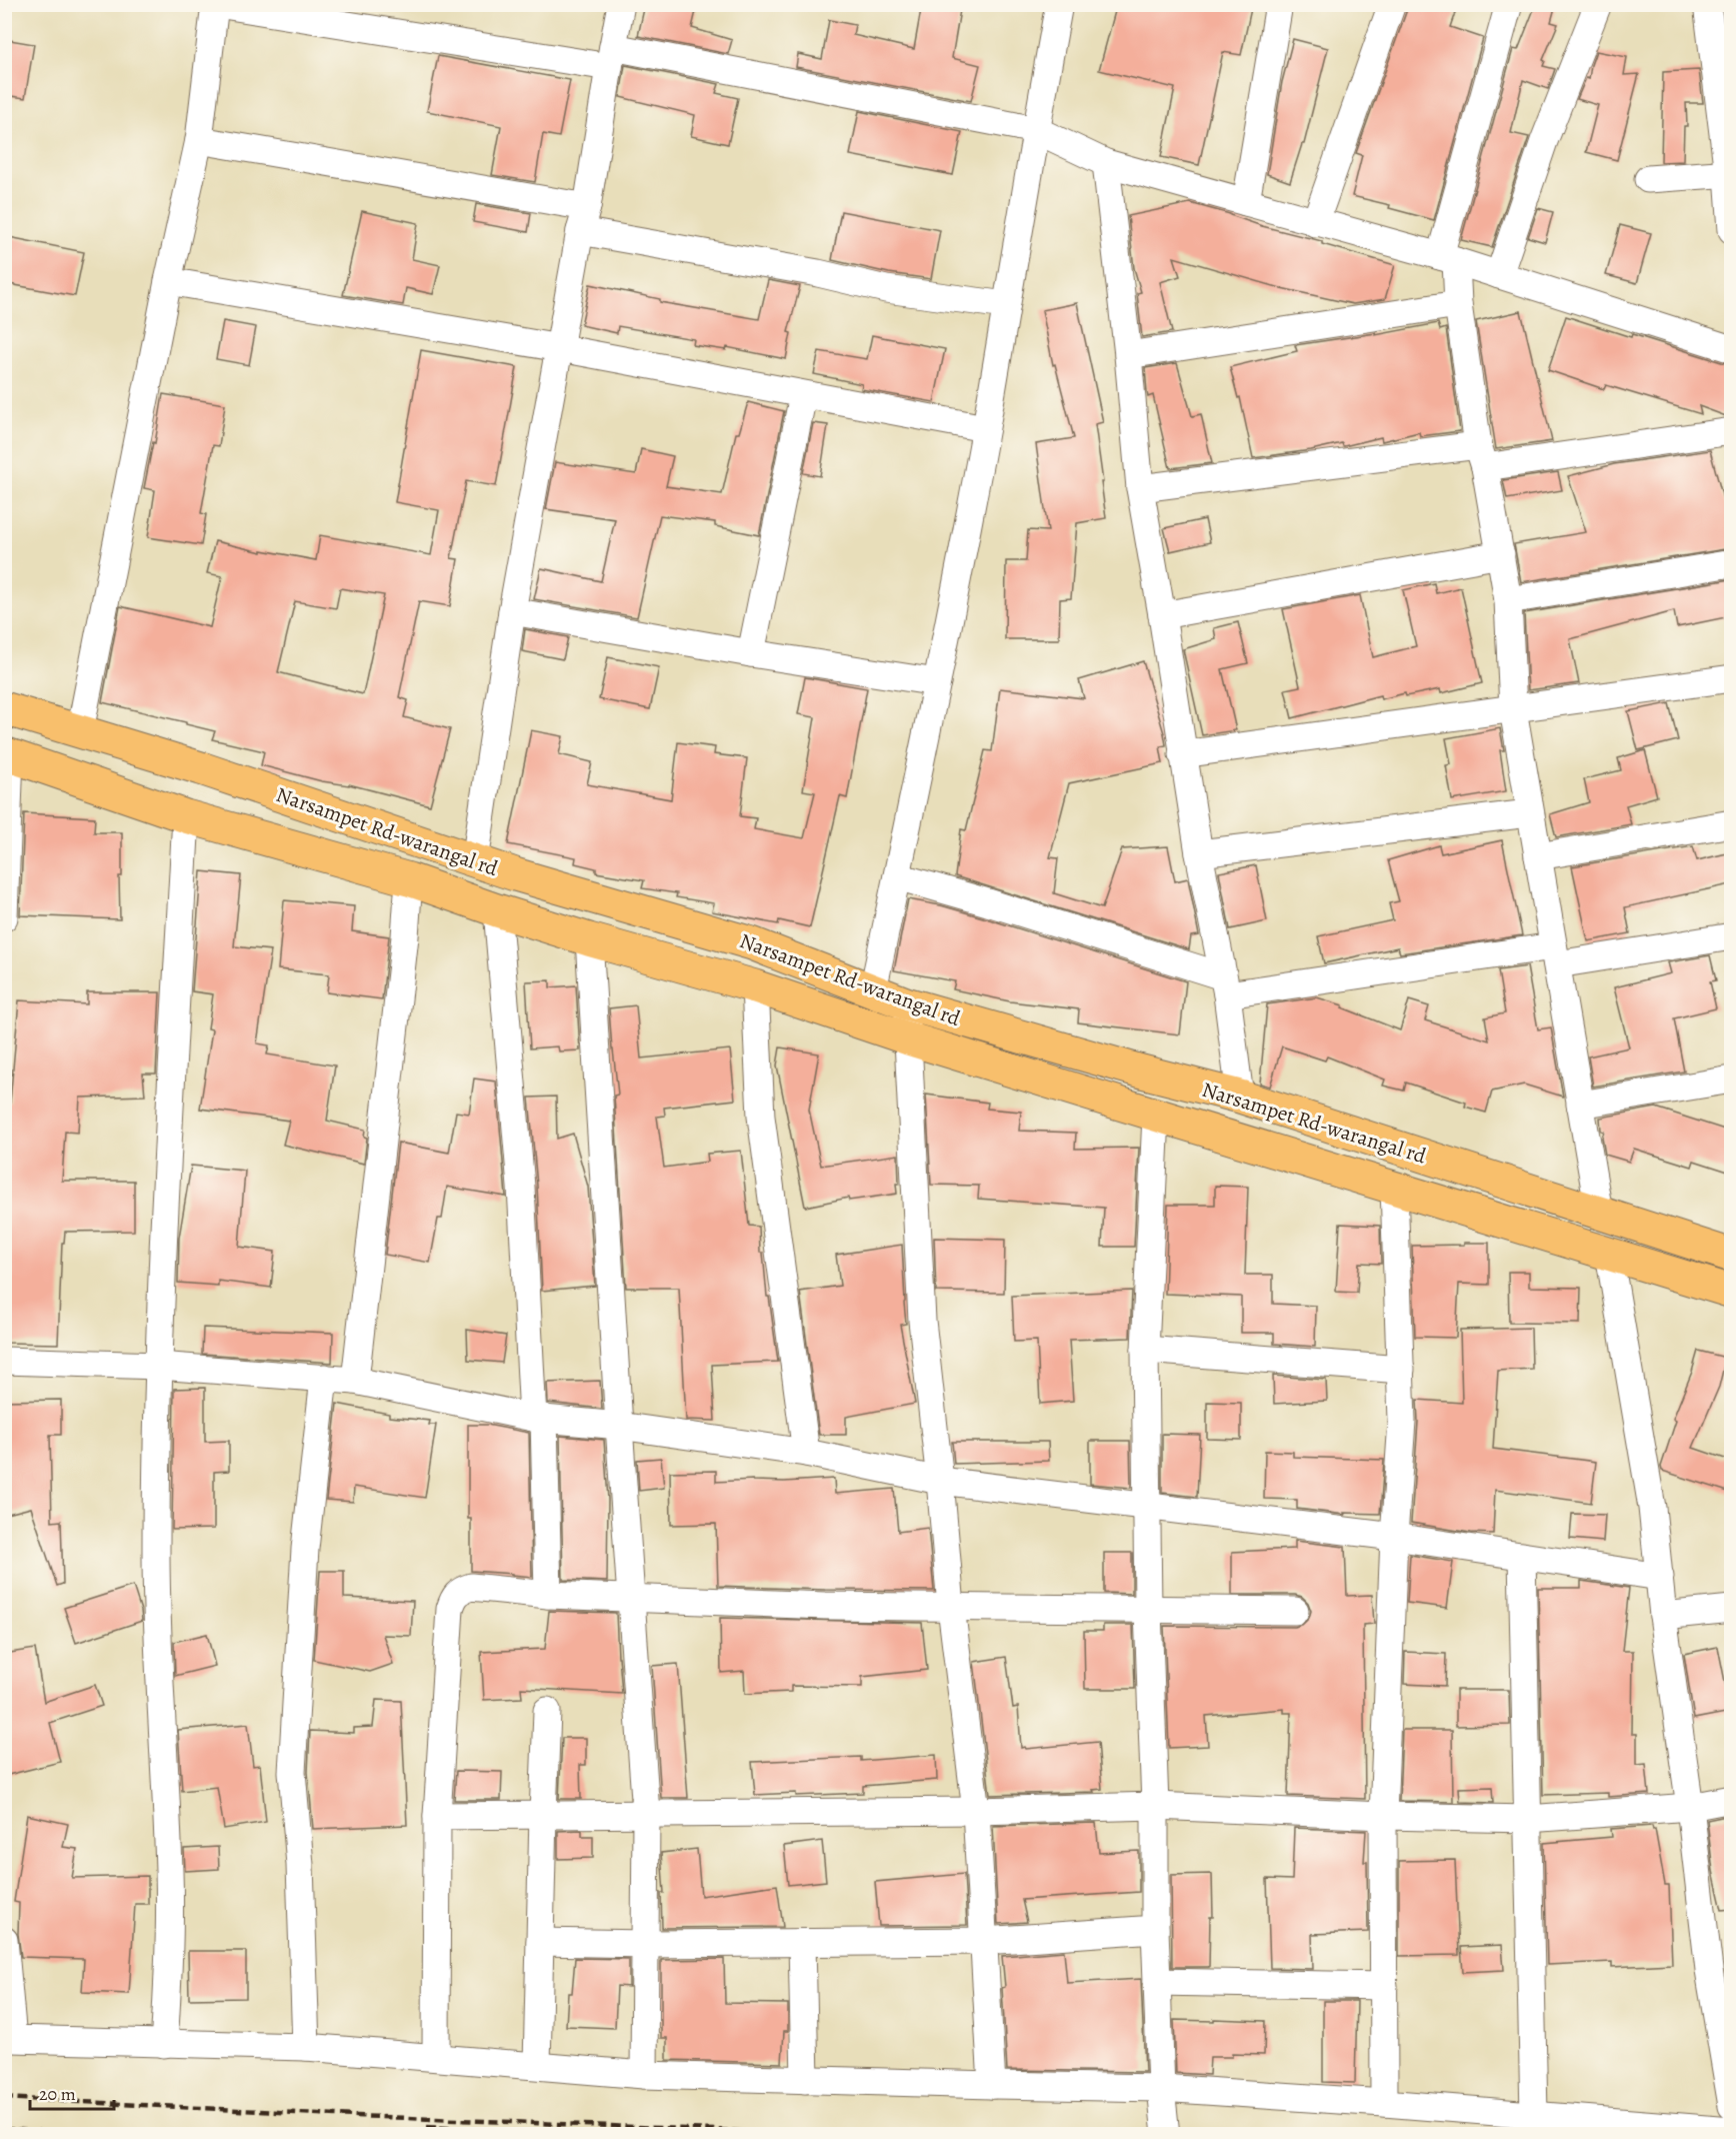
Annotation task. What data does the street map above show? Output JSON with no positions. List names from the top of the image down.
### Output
{
  "streets": {
    "main road": ["Narsampet Rd-warangal rd"]
  },
  "scale_bar": "20 m"
}
